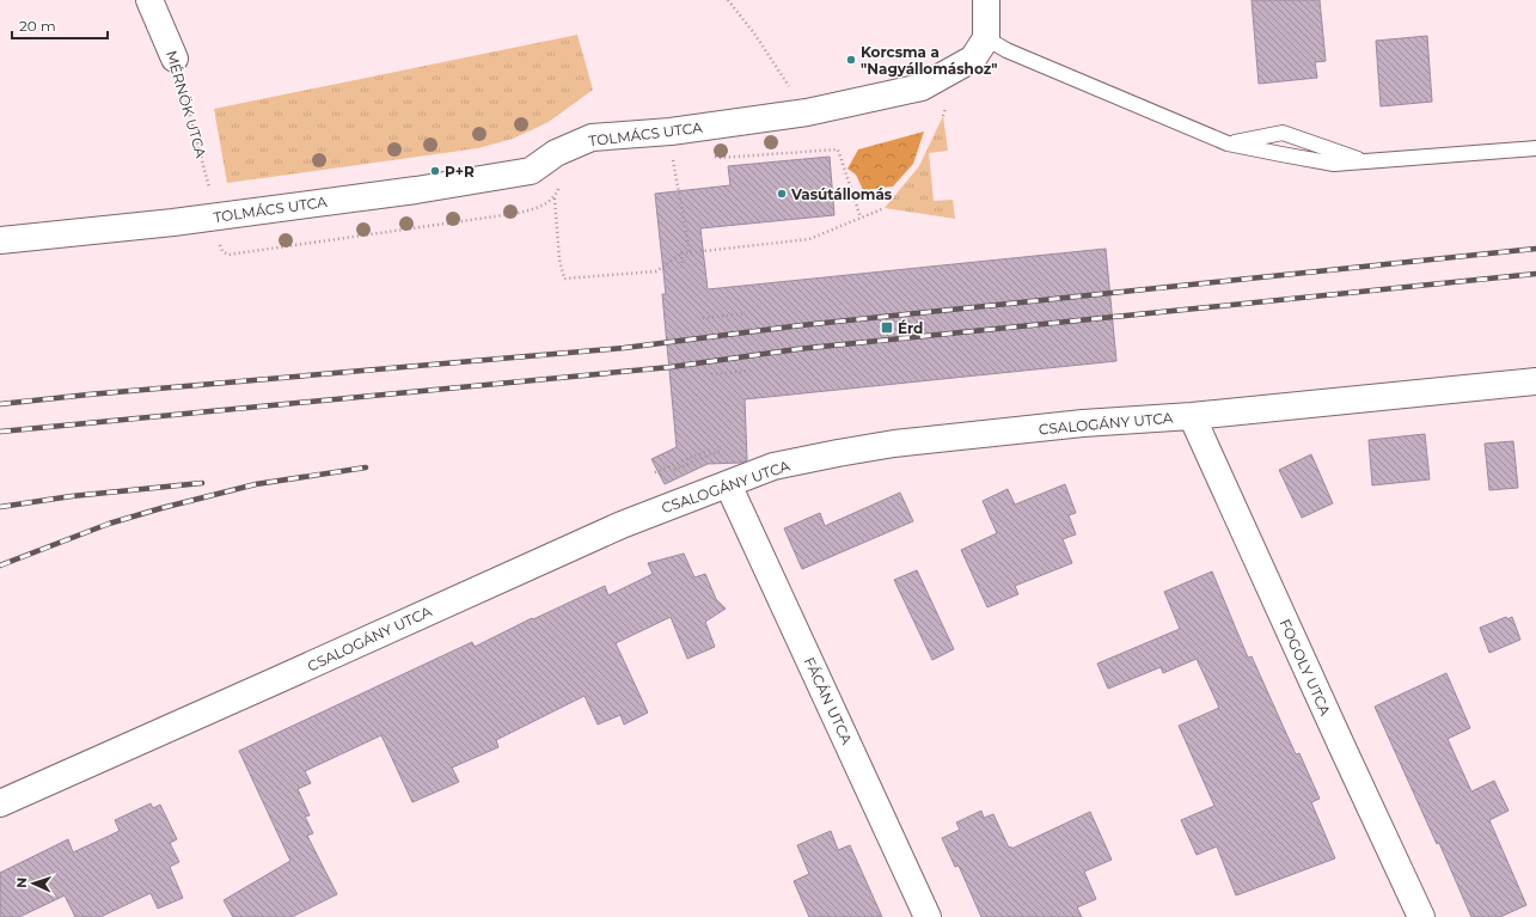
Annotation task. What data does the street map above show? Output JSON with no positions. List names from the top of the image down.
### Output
{
  "streets": {
    "street": [
      "MÉRNÖK UTCA",
      "TOLMÁCS UTCA",
      "CSALOGÁNY UTCA",
      "FOGOLY UTCA",
      "FÁCÁN UTCA"
    ]
  },
  "crossings": [
    ["CSALOGÁNY UTCA", "FOGOLY UTCA"],
    ["CSALOGÁNY UTCA", "FÁCÁN UTCA"]
  ],
  "places": {
    "other": ["Korcsma a \"Nagyállomáshoz\"", "P+R", "Vasútállomás"],
    "transit": ["Érd"]
  },
  "scale_bar": "20 m",
  "north": "left"
}
